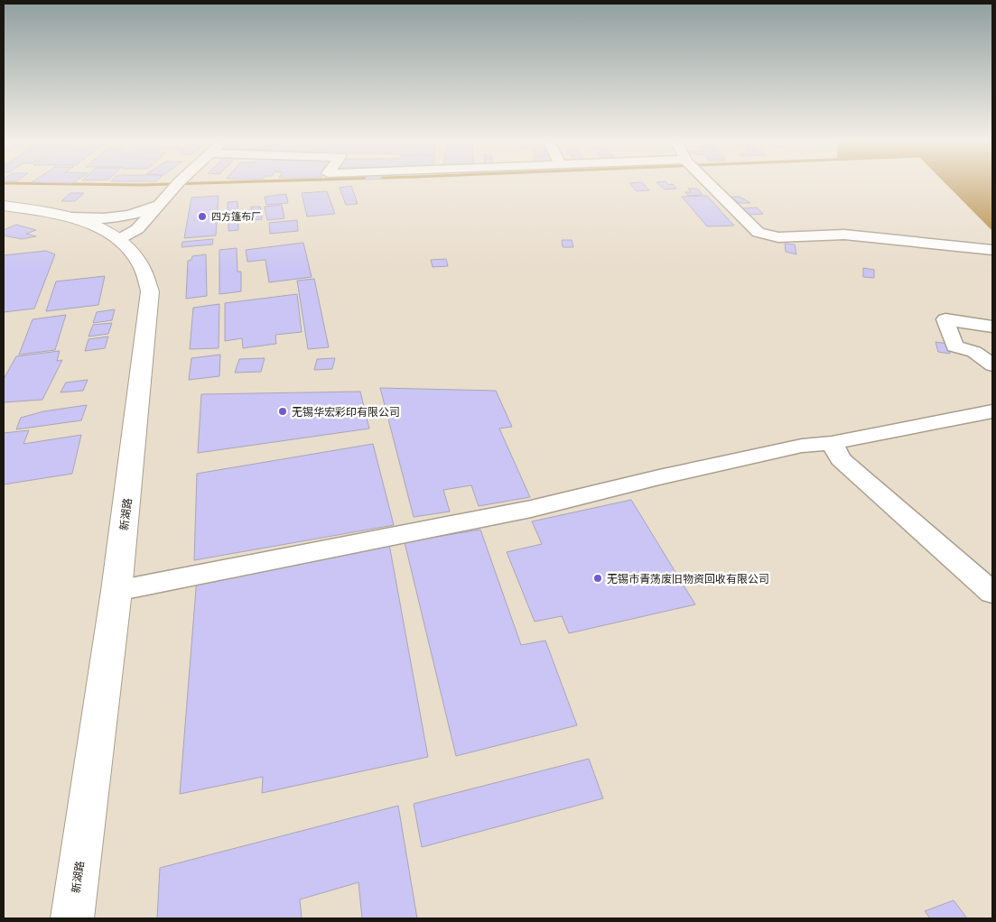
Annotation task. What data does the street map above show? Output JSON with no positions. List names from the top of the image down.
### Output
{
  "streets": {
    "main road": ["新湖路"]
  },
  "places": ["四方篷布厂", "无锡华宏彩印有限公司", "无锡市青荡废旧物资回收有限公司"]
}
